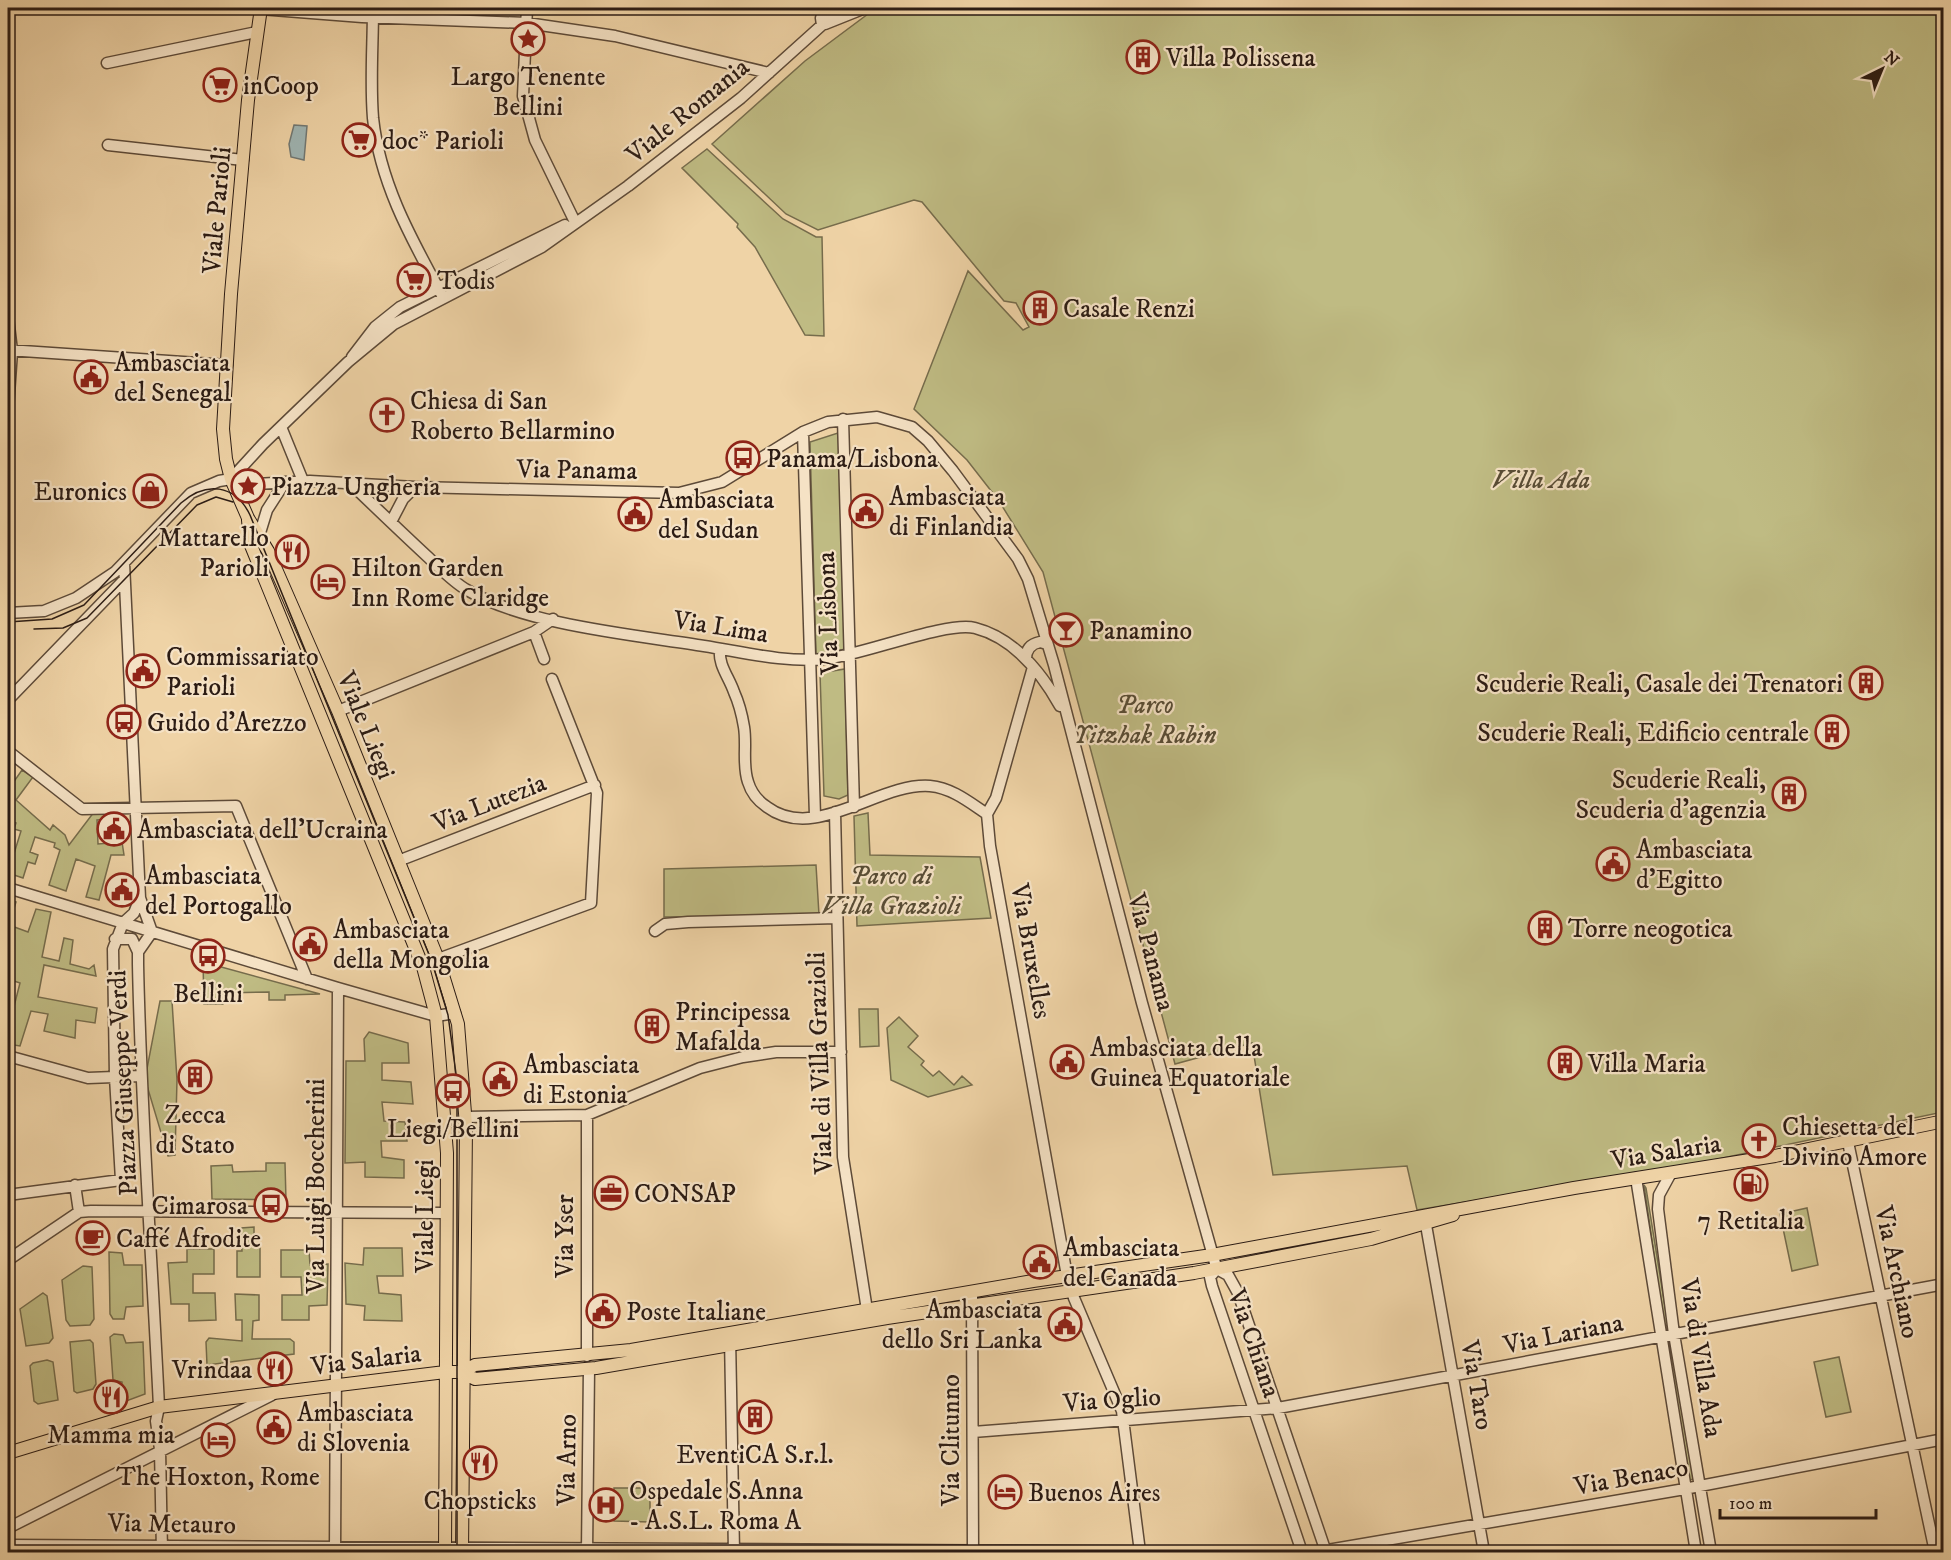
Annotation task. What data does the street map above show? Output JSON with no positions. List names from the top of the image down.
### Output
{
  "streets": {
    "main road": ["Viale Parioli", "Viale Liegi", "Via Salaria"],
    "street": [
      "Viale Romania",
      "Via Panama",
      "Via Lisbona",
      "Via Lima",
      "Via Lutezia",
      "Via Bruxelles",
      "Viale di Villa Grazioli",
      "Piazza Giuseppe Verdi",
      "Via Luigi Boccherini",
      "Via Yser",
      "Via Archiano",
      "Via Lariana",
      "Via Chiana",
      "Via di Villa Ada",
      "Via Taro",
      "Via Oglio",
      "Via Clitunno",
      "Via Arno",
      "Via Benaco",
      "Via Metauro"
    ]
  },
  "crossings": [
    ["Via Panama", "Via Lisbona"],
    ["Via Panama", "Via Lima"],
    ["Via Panama", "Via Salaria"],
    ["Via Panama", "Via Chiana"],
    ["Via Lisbona", "Via Lima"],
    ["Viale Liegi", "Via Lutezia"],
    ["Viale Liegi", "Via Salaria"],
    ["Viale Liegi", "Via Metauro"],
    ["Via Bruxelles", "Via Salaria"],
    ["Viale di Villa Grazioli", "Via Salaria"],
    ["Piazza Giuseppe Verdi", "Via Salaria"],
    ["Piazza Giuseppe Verdi", "Via Metauro"],
    ["Via Salaria", "Via Luigi Boccherini"],
    ["Via Salaria", "Via Yser"],
    ["Via Salaria", "Via Archiano"],
    ["Via Salaria", "Via Chiana"],
    ["Via Salaria", "Via di Villa Ada"],
    ["Via Salaria", "Via Taro"],
    ["Via Salaria", "Via Clitunno"],
    ["Via Salaria", "Via Arno"],
    ["Via Luigi Boccherini", "Via Metauro"],
    ["Via Yser", "Via Arno"],
    ["Via Archiano", "Via Lariana"],
    ["Via Archiano", "Via Benaco"],
    ["Via Lariana", "Via Chiana"],
    ["Via Lariana", "Via di Villa Ada"],
    ["Via Lariana", "Via Taro"],
    ["Via Lariana", "Via Oglio"],
    ["Via Chiana", "Via Oglio"],
    ["Via Chiana", "Via Benaco"],
    ["Via di Villa Ada", "Via Benaco"],
    ["Via Taro", "Via Benaco"],
    ["Via Oglio", "Via Clitunno"],
    ["Via Clitunno", "Via Metauro"],
    ["Via Arno", "Via Metauro"]
  ],
  "parks": ["Villa Ada", "Parco Yitzhak Rabin", "Parco di Villa Grazioli"],
  "places": {
    "place": ["Largo Tenente Bellini", "Piazza Ungheria"],
    "building": [
      "Villa Polissena",
      "Casale Renzi",
      "Scuderie Reali, Casale dei Trenatori",
      "Scuderie Reali, Edificio centrale",
      "Scuderie Reali, Scuderia d'agenzia",
      "Torre neogotica",
      "Principessa Mafalda",
      "Villa Maria",
      "Zecca di Stato",
      "EventiCA S.r.l."
    ],
    "supermarket": ["inCoop", "doc* Parioli", "Todis"],
    "public building": [
      "Ambasciata del Senegal",
      "Ambasciata di Finlandia",
      "Ambasciata del Sudan",
      "Commissariato Parioli",
      "Ambasciata dell'Ucraina",
      "Ambasciata d'Egitto",
      "Ambasciata del Portogallo",
      "Ambasciata della Mongolia",
      "Ambasciata della Guinea Equatoriale",
      "Ambasciata di Estonia",
      "Ambasciata del Canada",
      "Poste Italiane",
      "Ambasciata dello Sri Lanka",
      "Ambasciata di Slovenia"
    ],
    "church": ["Chiesa di San Roberto Bellarmino", "Chiesetta del Divino Amore"],
    "bus stop": [
      "Panama/Lisbona",
      "Guido d'Arezzo",
      "Bellini",
      "Liegi/Bellini",
      "Cimarosa"
    ],
    "shop": ["Euronics"],
    "restaurant": [
      "Mattarello Parioli",
      "Vrindaa",
      "Mamma mia",
      "Chopsticks"
    ],
    "hotel": ["Hilton Garden Inn Rome Claridge", "The Hoxton, Rome", "Buenos Aires"],
    "bar": ["Panamino"],
    "fuel station": ["7 Retitalia"],
    "office": ["CONSAP"],
    "cafe": ["Caffé Afrodite"],
    "hospital": ["Ospedale S.Anna - A.S.L. Roma A"]
  },
  "scale_bar": "100 m",
  "north": "top right"
}
